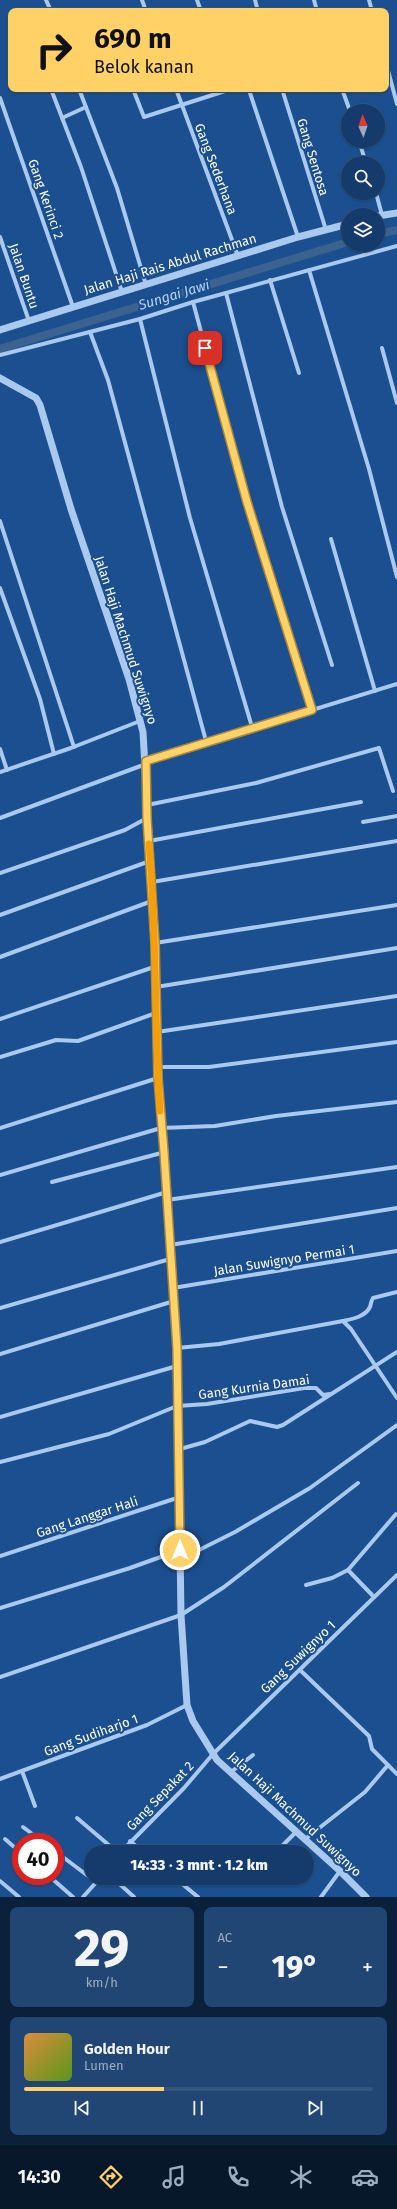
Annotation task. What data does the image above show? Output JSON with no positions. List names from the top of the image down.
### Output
{
  "streets": {
    "street": [
      "Gang Sentosa",
      "Gang Sederhana",
      "Gang Kerinci 2",
      "Jalan Haji Rais Abdul Rachman",
      "Jalan Buntu",
      "Jalan Haji Machmud Suwignyo",
      "Jalan Suwignyo Permai 1",
      "Gang Kurnia Damai",
      "Gang Langgar Hali",
      "Gang Suwignyo 1",
      "Gang Sudiharjo 1",
      "Gang Sepakat 2"
    ]
  },
  "crossings": [
    ["Gang Sentosa", "Jalan Haji Rais Abdul Rachman"],
    ["Gang Sederhana", "Jalan Haji Rais Abdul Rachman"],
    ["Gang Kerinci 2", "Jalan Haji Rais Abdul Rachman"],
    ["Jalan Haji Rais Abdul Rachman", "Jalan Buntu"],
    ["Jalan Haji Machmud Suwignyo", "Jalan Suwignyo Permai 1"],
    ["Jalan Haji Machmud Suwignyo", "Gang Kurnia Damai"],
    ["Jalan Haji Machmud Suwignyo", "Gang Langgar Hali"],
    ["Jalan Haji Machmud Suwignyo", "Gang Suwignyo 1"],
    ["Jalan Haji Machmud Suwignyo", "Gang Sudiharjo 1"],
    ["Jalan Haji Machmud Suwignyo", "Gang Sepakat 2"],
    ["Gang Suwignyo 1", "Gang Sepakat 2"]
  ],
  "water": ["Sungai Jawi"],
  "north": "top",
  "page": {
    "turn": ["690 m", "Belok kanan"],
    "limit": "40",
    "trip": "14:33 · 3 mnt · 1.2 km",
    "tile": [
      ["29", "km/h"],
      "AC"
    ],
    "heat": ["−", "19°", "+"],
    "song": ["Golden Hour", "Lumen"],
    "tabs": "14:30"
  }
}
